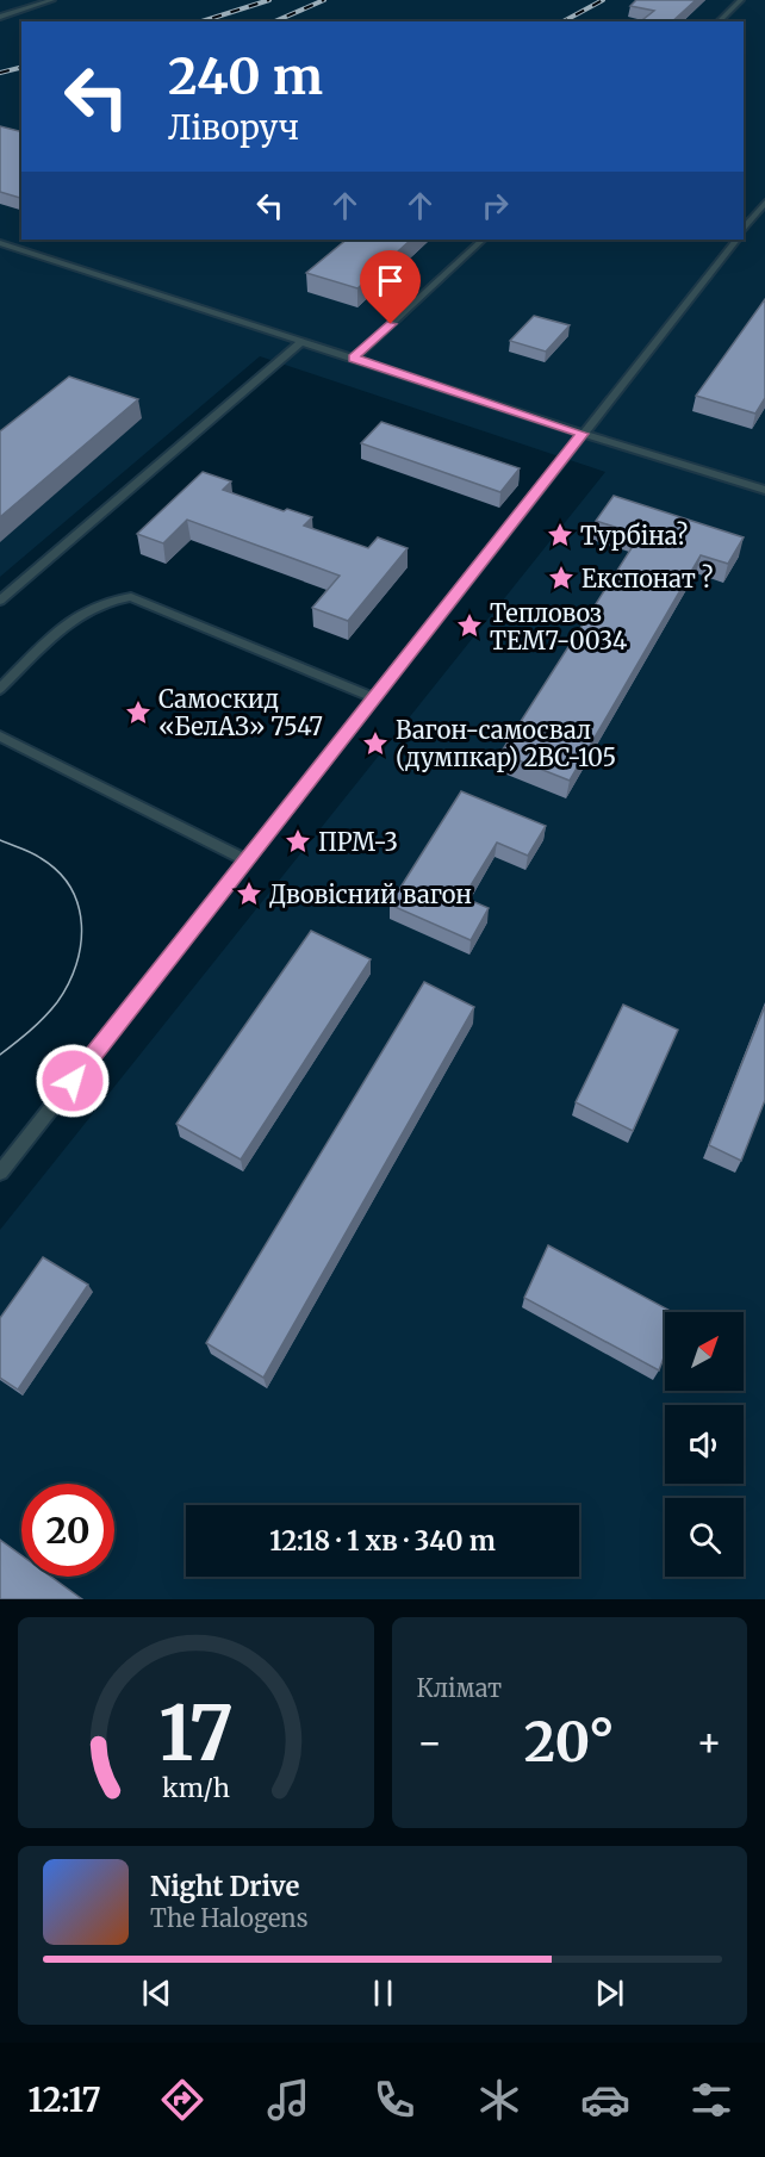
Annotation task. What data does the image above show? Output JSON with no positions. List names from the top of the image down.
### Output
{
  "places": {
    "place": [
      "Турбіна?",
      "Експонат ?",
      "Тепловоз ТЕМ7-0034",
      "Самоскид «БелАЗ» 7547",
      "Вагон-самосвал (думпкар) 2ВС-105",
      "ПРМ-3",
      "Двовісний вагон"
    ]
  },
  "north": "top right",
  "page": {
    "turn": ["240 m", "Ліворуч"],
    "limit": "20",
    "trip": "12:18 · 1 хв · 340 m",
    "tile": "Клімат",
    "heat": ["−", "20°", "+"],
    "song": ["Night Drive", "The Halogens"],
    "tabs": "12:17",
    "gauge": ["17", "km/h"]
  }
}
